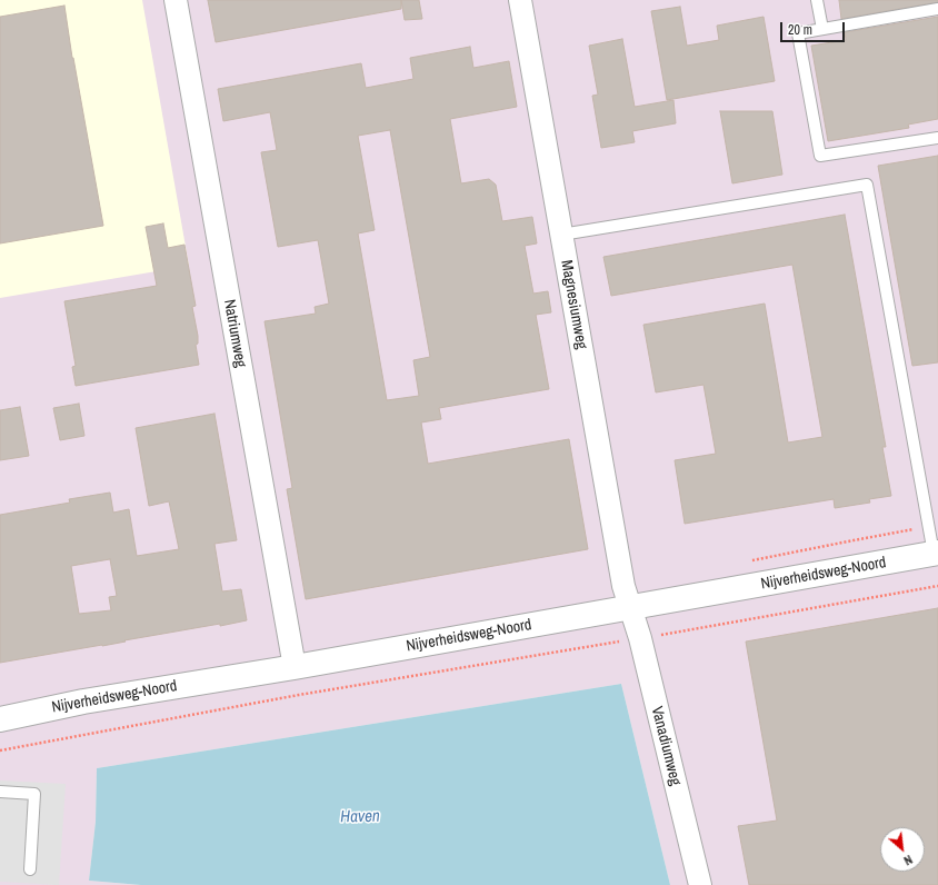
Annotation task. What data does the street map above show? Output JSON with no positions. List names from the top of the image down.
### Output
{
  "streets": {
    "street": [
      "Magnesiumweg",
      "Natriumweg",
      "Nijverheidsweg-Noord",
      "Vanadiumweg"
    ]
  },
  "crossings": [
    ["Magnesiumweg", "Nijverheidsweg-Noord"],
    ["Magnesiumweg", "Vanadiumweg"],
    ["Natriumweg", "Nijverheidsweg-Noord"],
    ["Nijverheidsweg-Noord", "Vanadiumweg"]
  ],
  "water": ["Haven"],
  "scale_bar": "20 m",
  "north": "bottom right"
}
